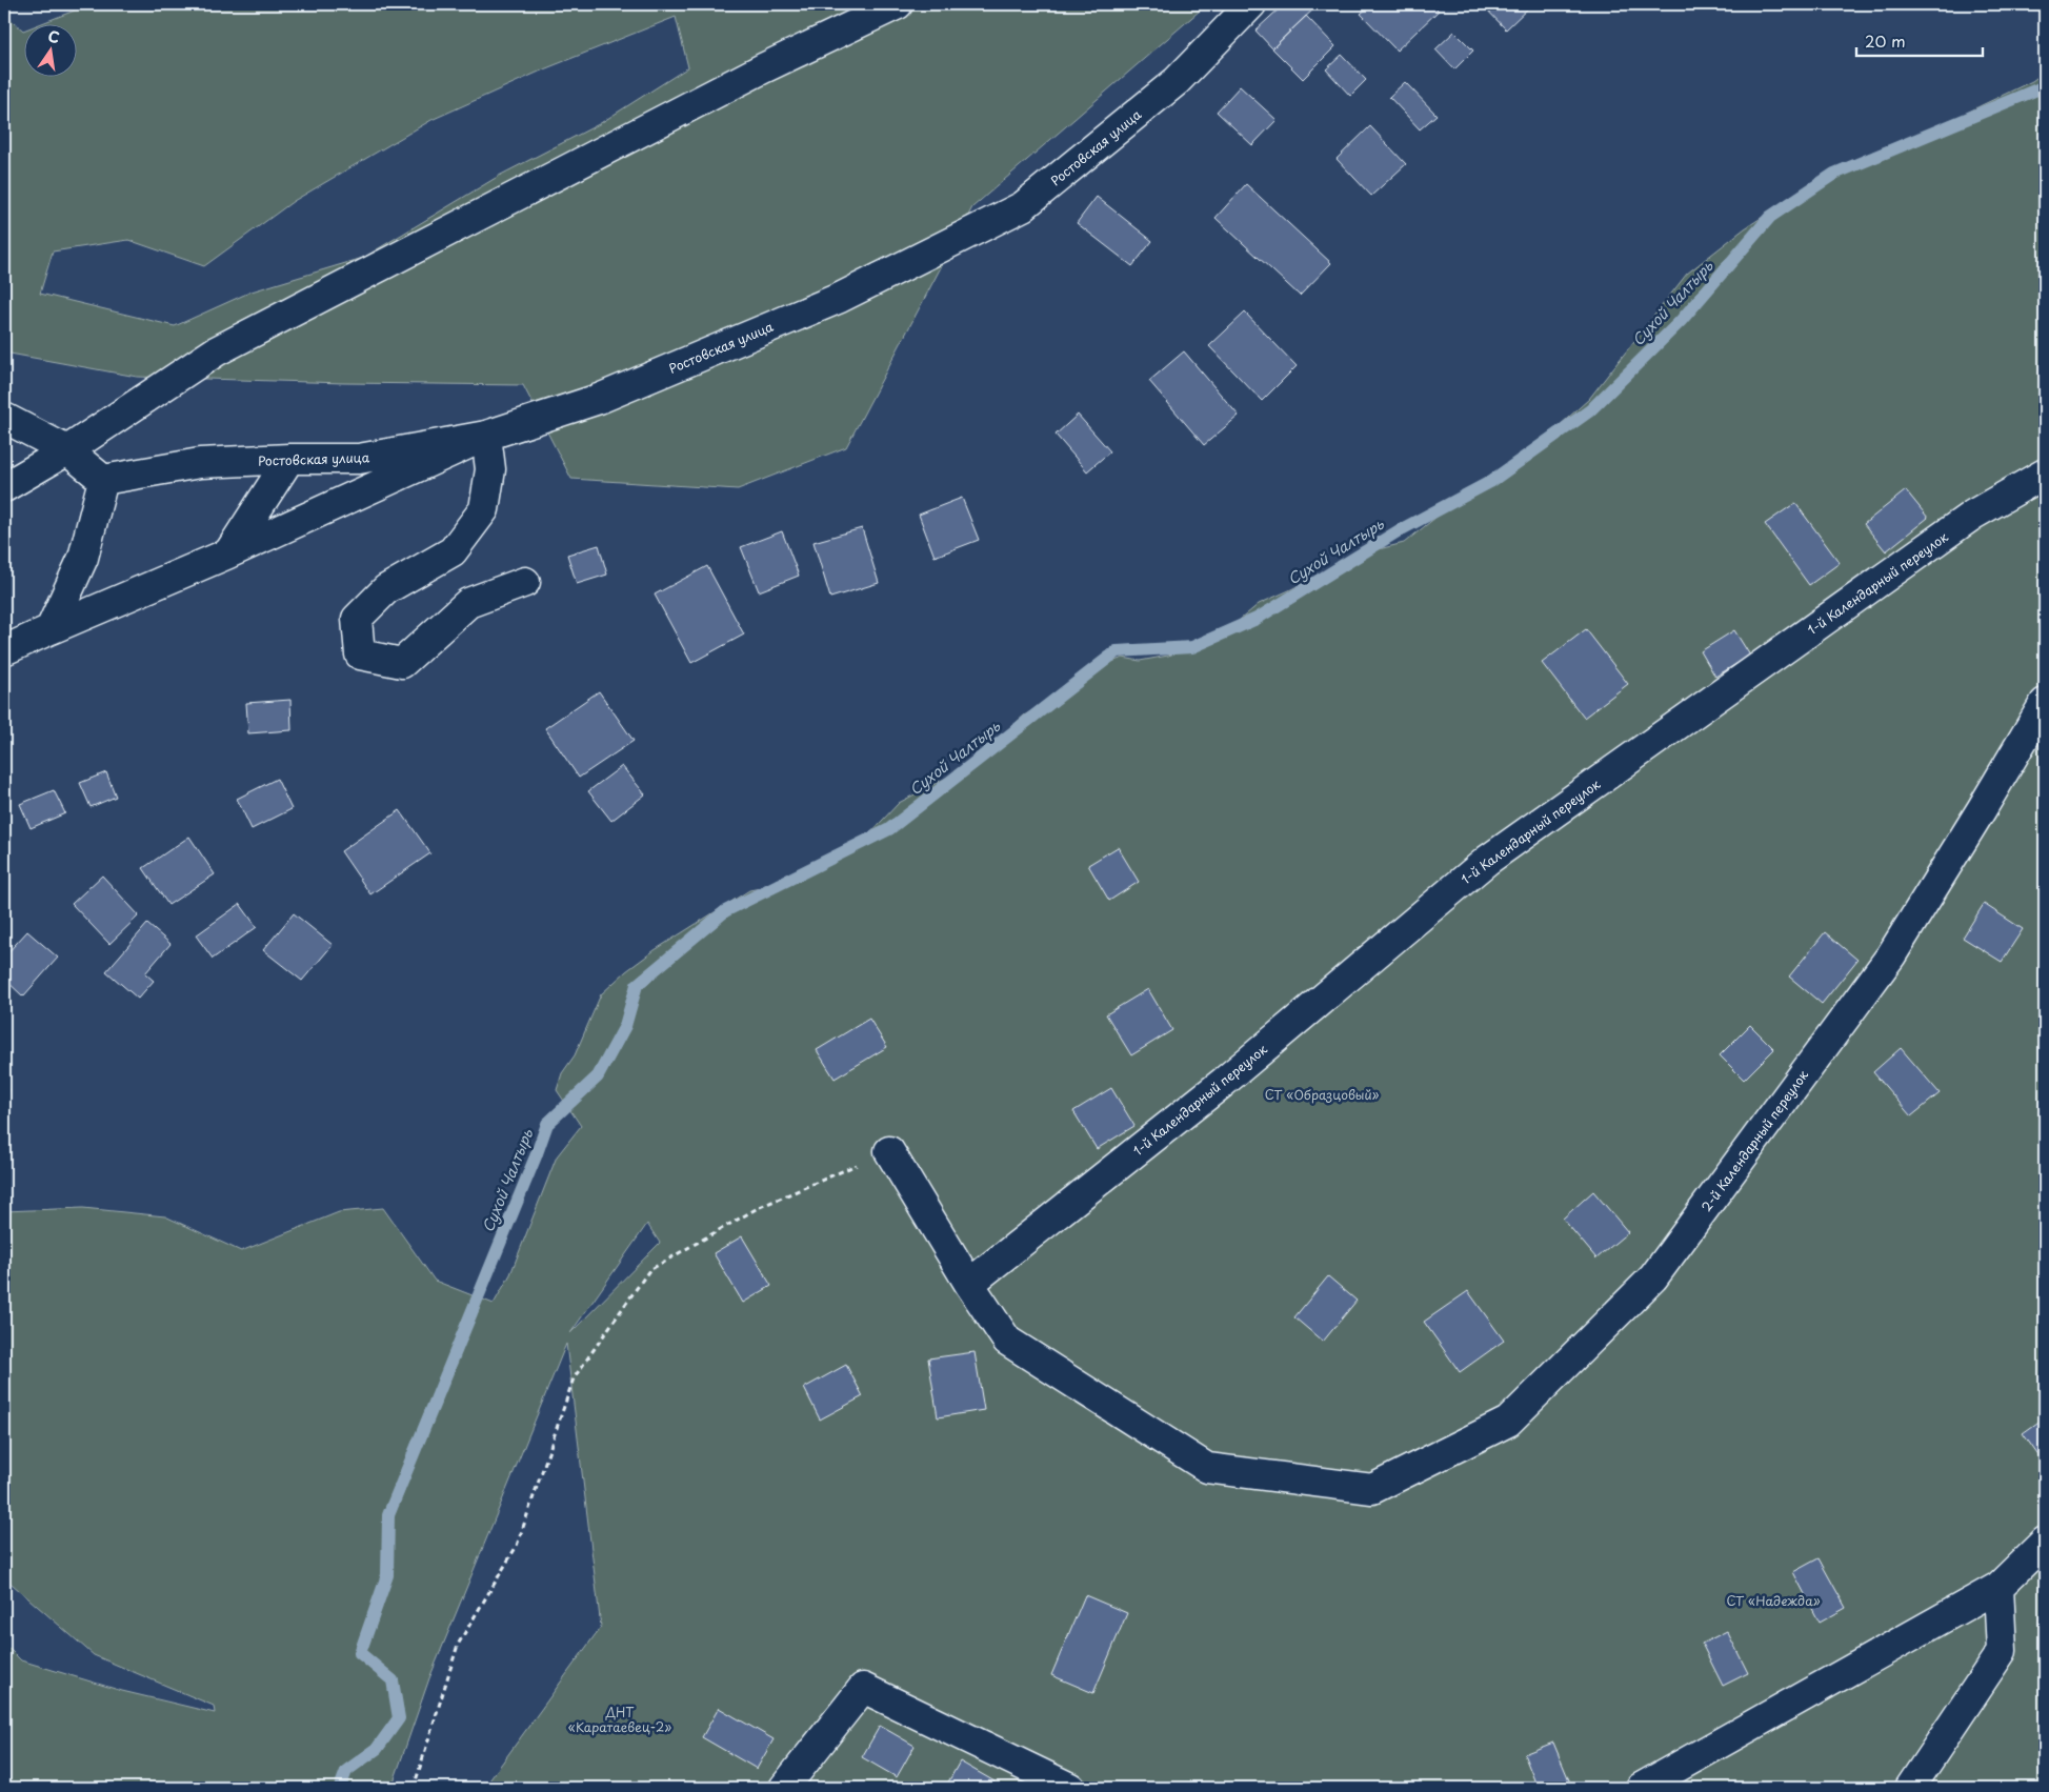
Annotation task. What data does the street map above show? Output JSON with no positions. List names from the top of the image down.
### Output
{
  "streets": {
    "street": ["Ростовская улица", "1-й Календарный переулок", "2-й Календарный переулок"]
  },
  "crossings": [
    ["1-й Календарный переулок", "2-й Календарный переулок"]
  ],
  "water": ["Сухой Чалтырь"],
  "parks": ["СТ «Образцовый»", "СТ «Надежда»", "ДНТ «Каратаевец-2»"],
  "scale_bar": "20 m",
  "north": "top"
}
